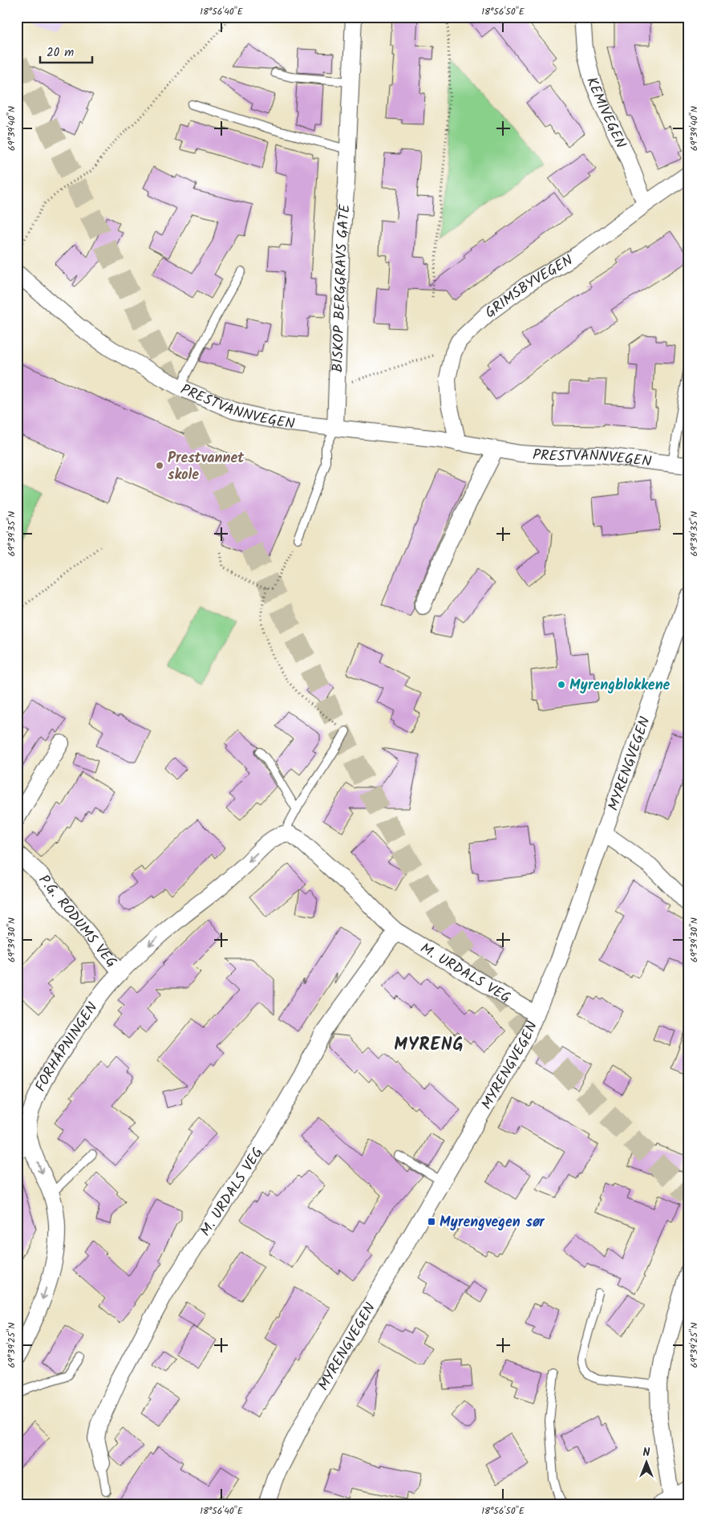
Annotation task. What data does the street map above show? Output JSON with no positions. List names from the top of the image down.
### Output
{
  "streets": {
    "street": [
      "KEMIVEGEN",
      "GRIMSBYVEGEN",
      "BISKOP BERGGRAVS GATE",
      "PRESTVANNVEGEN",
      "MYRENGVEGEN",
      "P.G. RODUMS VEG",
      "M. URDALS VEG",
      "FORHÅPNINGEN"
    ]
  },
  "crossings": [
    ["KEMIVEGEN", "GRIMSBYVEGEN"],
    ["GRIMSBYVEGEN", "PRESTVANNVEGEN"],
    ["BISKOP BERGGRAVS GATE", "PRESTVANNVEGEN"],
    ["MYRENGVEGEN", "M. URDALS VEG"],
    ["P.G. RODUMS VEG", "FORHÅPNINGEN"],
    ["M. URDALS VEG", "FORHÅPNINGEN"]
  ],
  "one_way": ["FORHÅPNINGEN"],
  "districts": ["MYRENG"],
  "places": {
    "other": ["Prestvannet skole", "Myrengblokkene"],
    "transit": ["Myrengvegen sør"]
  },
  "scale_bar": "20 m",
  "north": "top",
  "coordinates": [
    "18°56'40\"E",
    "18°56'50\"E",
    "69°39'40\"N",
    "69°39'35\"N",
    "69°39'30\"N",
    "69°39'25\"N"
  ]
}
